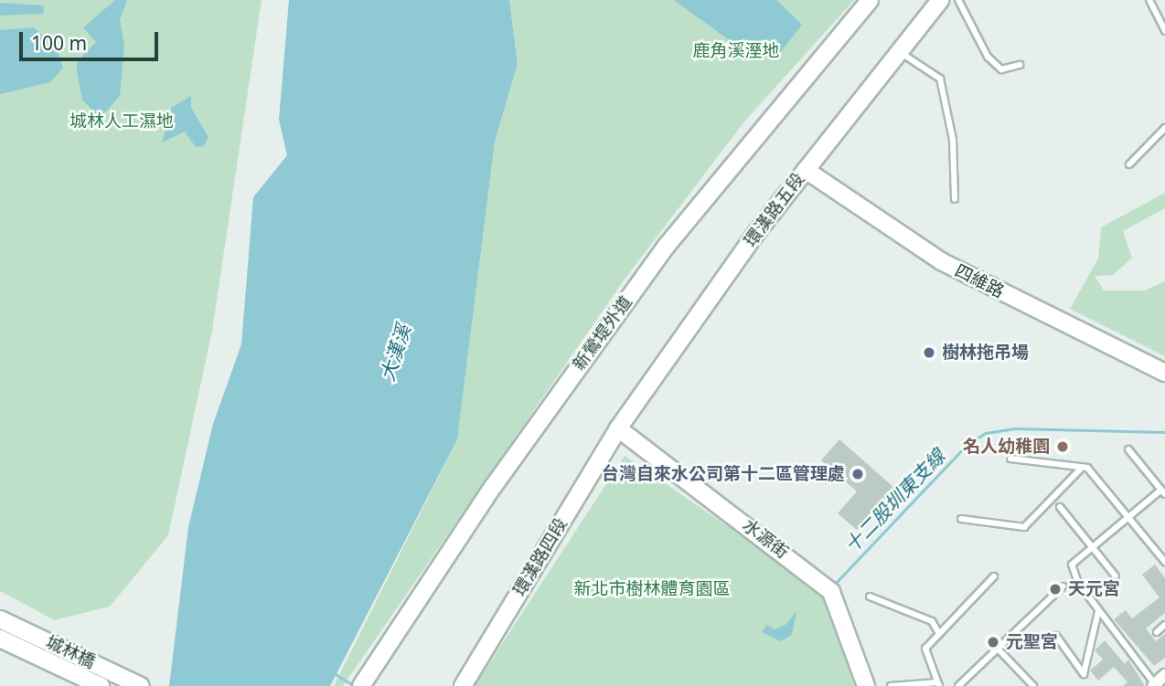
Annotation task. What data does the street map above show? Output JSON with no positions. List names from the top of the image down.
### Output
{
  "streets": {
    "street": [
      "環漢路五段",
      "四維路",
      "新鶯堤外道",
      "水源街",
      "環漢路四段",
      "城林橋"
    ]
  },
  "crossings": [
    ["環漢路五段", "四維路"],
    ["環漢路五段", "水源街"],
    ["環漢路五段", "環漢路四段"],
    ["水源街", "環漢路四段"]
  ],
  "water": ["大漢溪", "十二股圳東支線"],
  "parks": ["鹿角溪溼地", "城林人工濕地", "新北市樹林體育園區"],
  "places": [
    "樹林拖吊場",
    "名人幼稚園",
    "台灣自來水公司第十二區管理處",
    "天元宮",
    "元聖宮"
  ],
  "scale_bar": "100 m"
}
